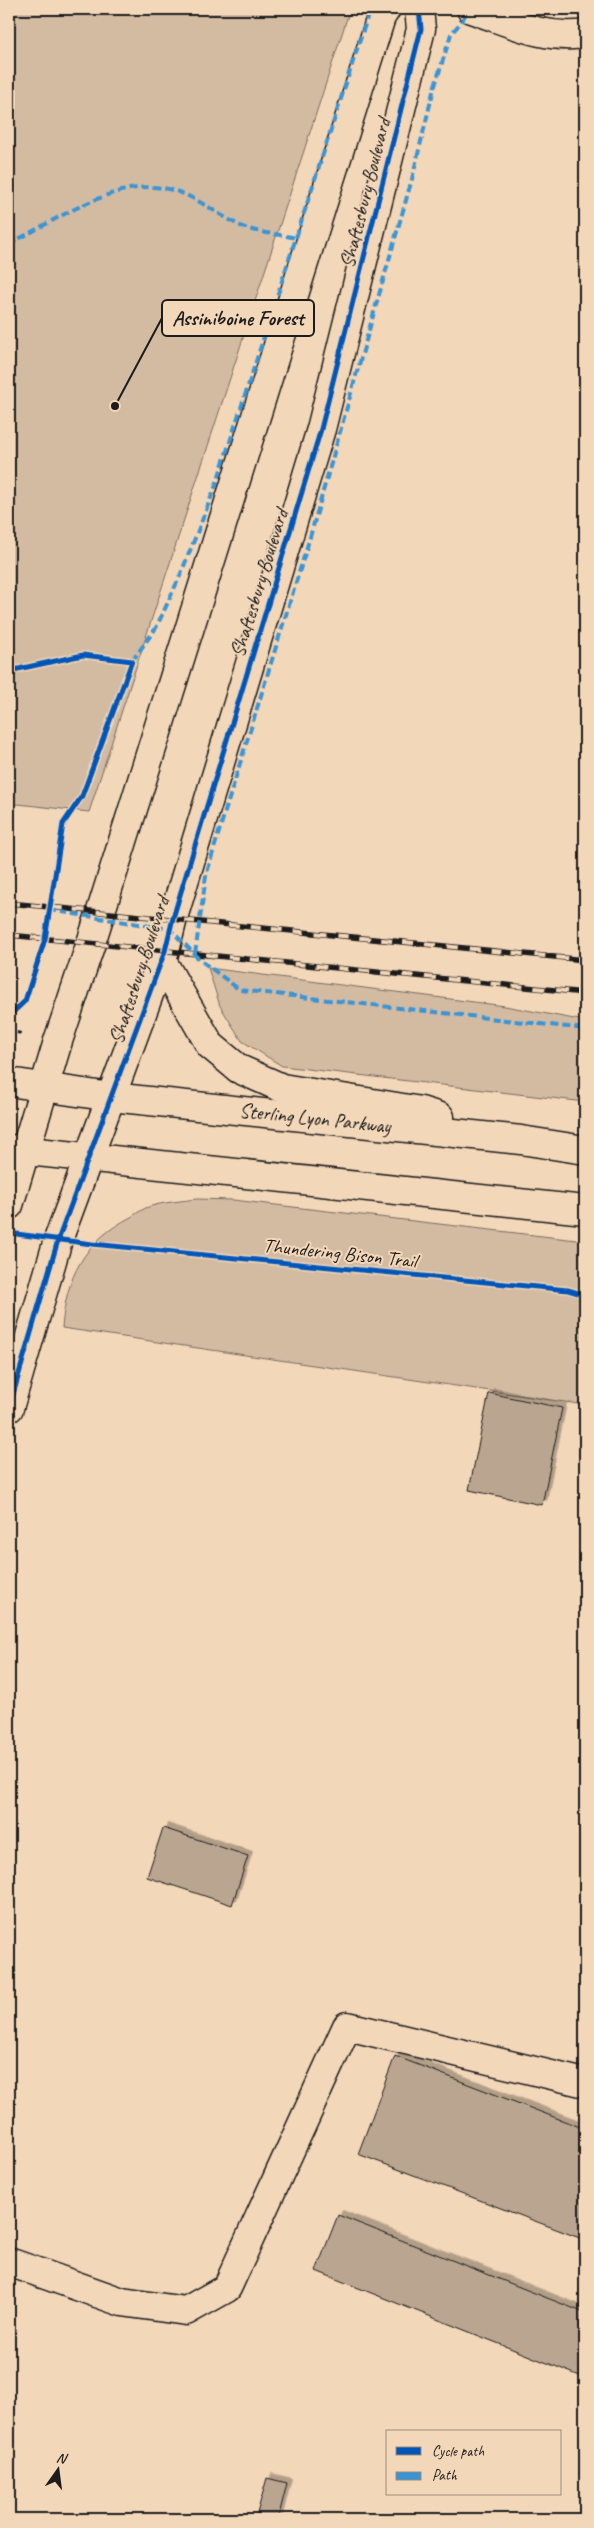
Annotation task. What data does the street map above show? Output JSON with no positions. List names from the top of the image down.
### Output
{
  "streets": {
    "street": ["Shaftesbury Boulevard", "Sterling Lyon Parkway"],
    "cycle path": ["Thundering Bison Trail"]
  },
  "crossings": [
    ["Shaftesbury Boulevard", "Sterling Lyon Parkway"]
  ],
  "places": ["Assiniboine Forest"],
  "legend": ["Cycle path", "Path"],
  "north": "top"
}
